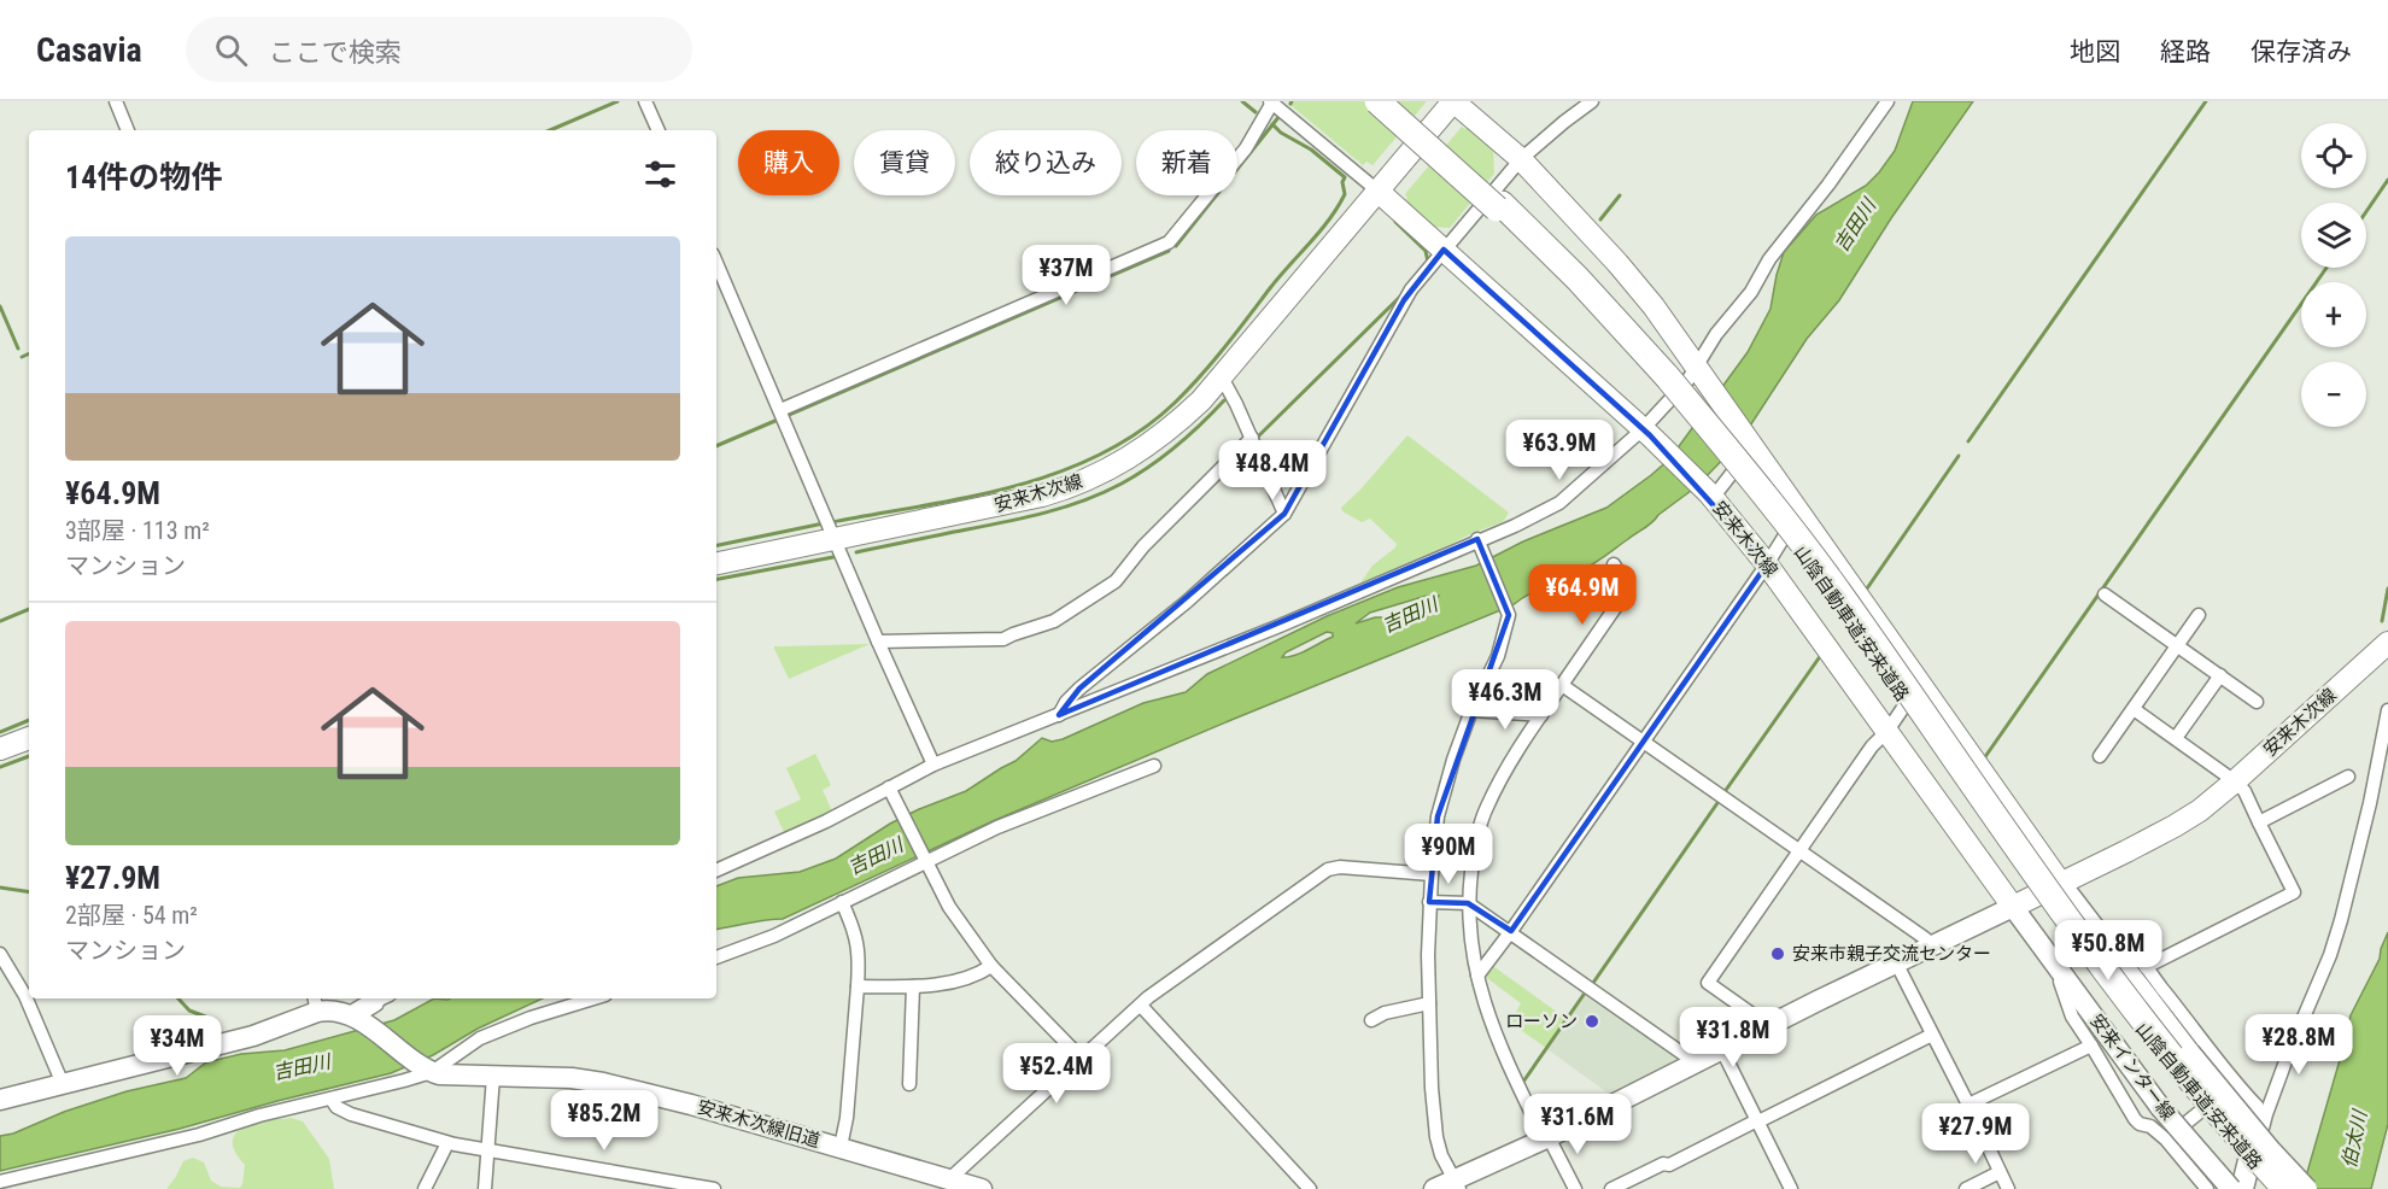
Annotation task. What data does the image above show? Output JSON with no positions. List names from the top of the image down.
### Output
{
  "streets": {
    "highway": ["山陰自動車道;安来道路"],
    "main road": ["安来木次線"],
    "street": ["安来インター線", "安来木次線旧道"]
  },
  "crossings": [
    ["安来木次線", "安来インター線"]
  ],
  "water": ["吉田川", "伯太川"],
  "places": ["安来市親子交流センター", "ローソン"],
  "page": {
    "header": "Casavia",
    "search": "ここで検索",
    "nav": ["地図", "経路", "保存済み"],
    "map_buttons": ["+", "−"],
    "chip": [
      "購入",
      "賃貸",
      "絞り込み",
      "新着"
    ],
    "heading": "14件の物件",
    "list": [
      {
        "name": "¥64.9M",
        "note": "3部屋 · 113 m² · マンション"
      },
      {
        "name": "¥27.9M",
        "note": "2部屋 · 54 m² · マンション"
      }
    ],
    "price": [
      "¥37M",
      "¥63.9M",
      "¥48.4M",
      "¥64.9M",
      "¥46.3M",
      "¥90M",
      "¥50.8M",
      "¥31.8M",
      "¥28.8M",
      "¥34M",
      "¥52.4M",
      "¥85.2M",
      "¥31.6M",
      "¥27.9M"
    ]
  }
}
